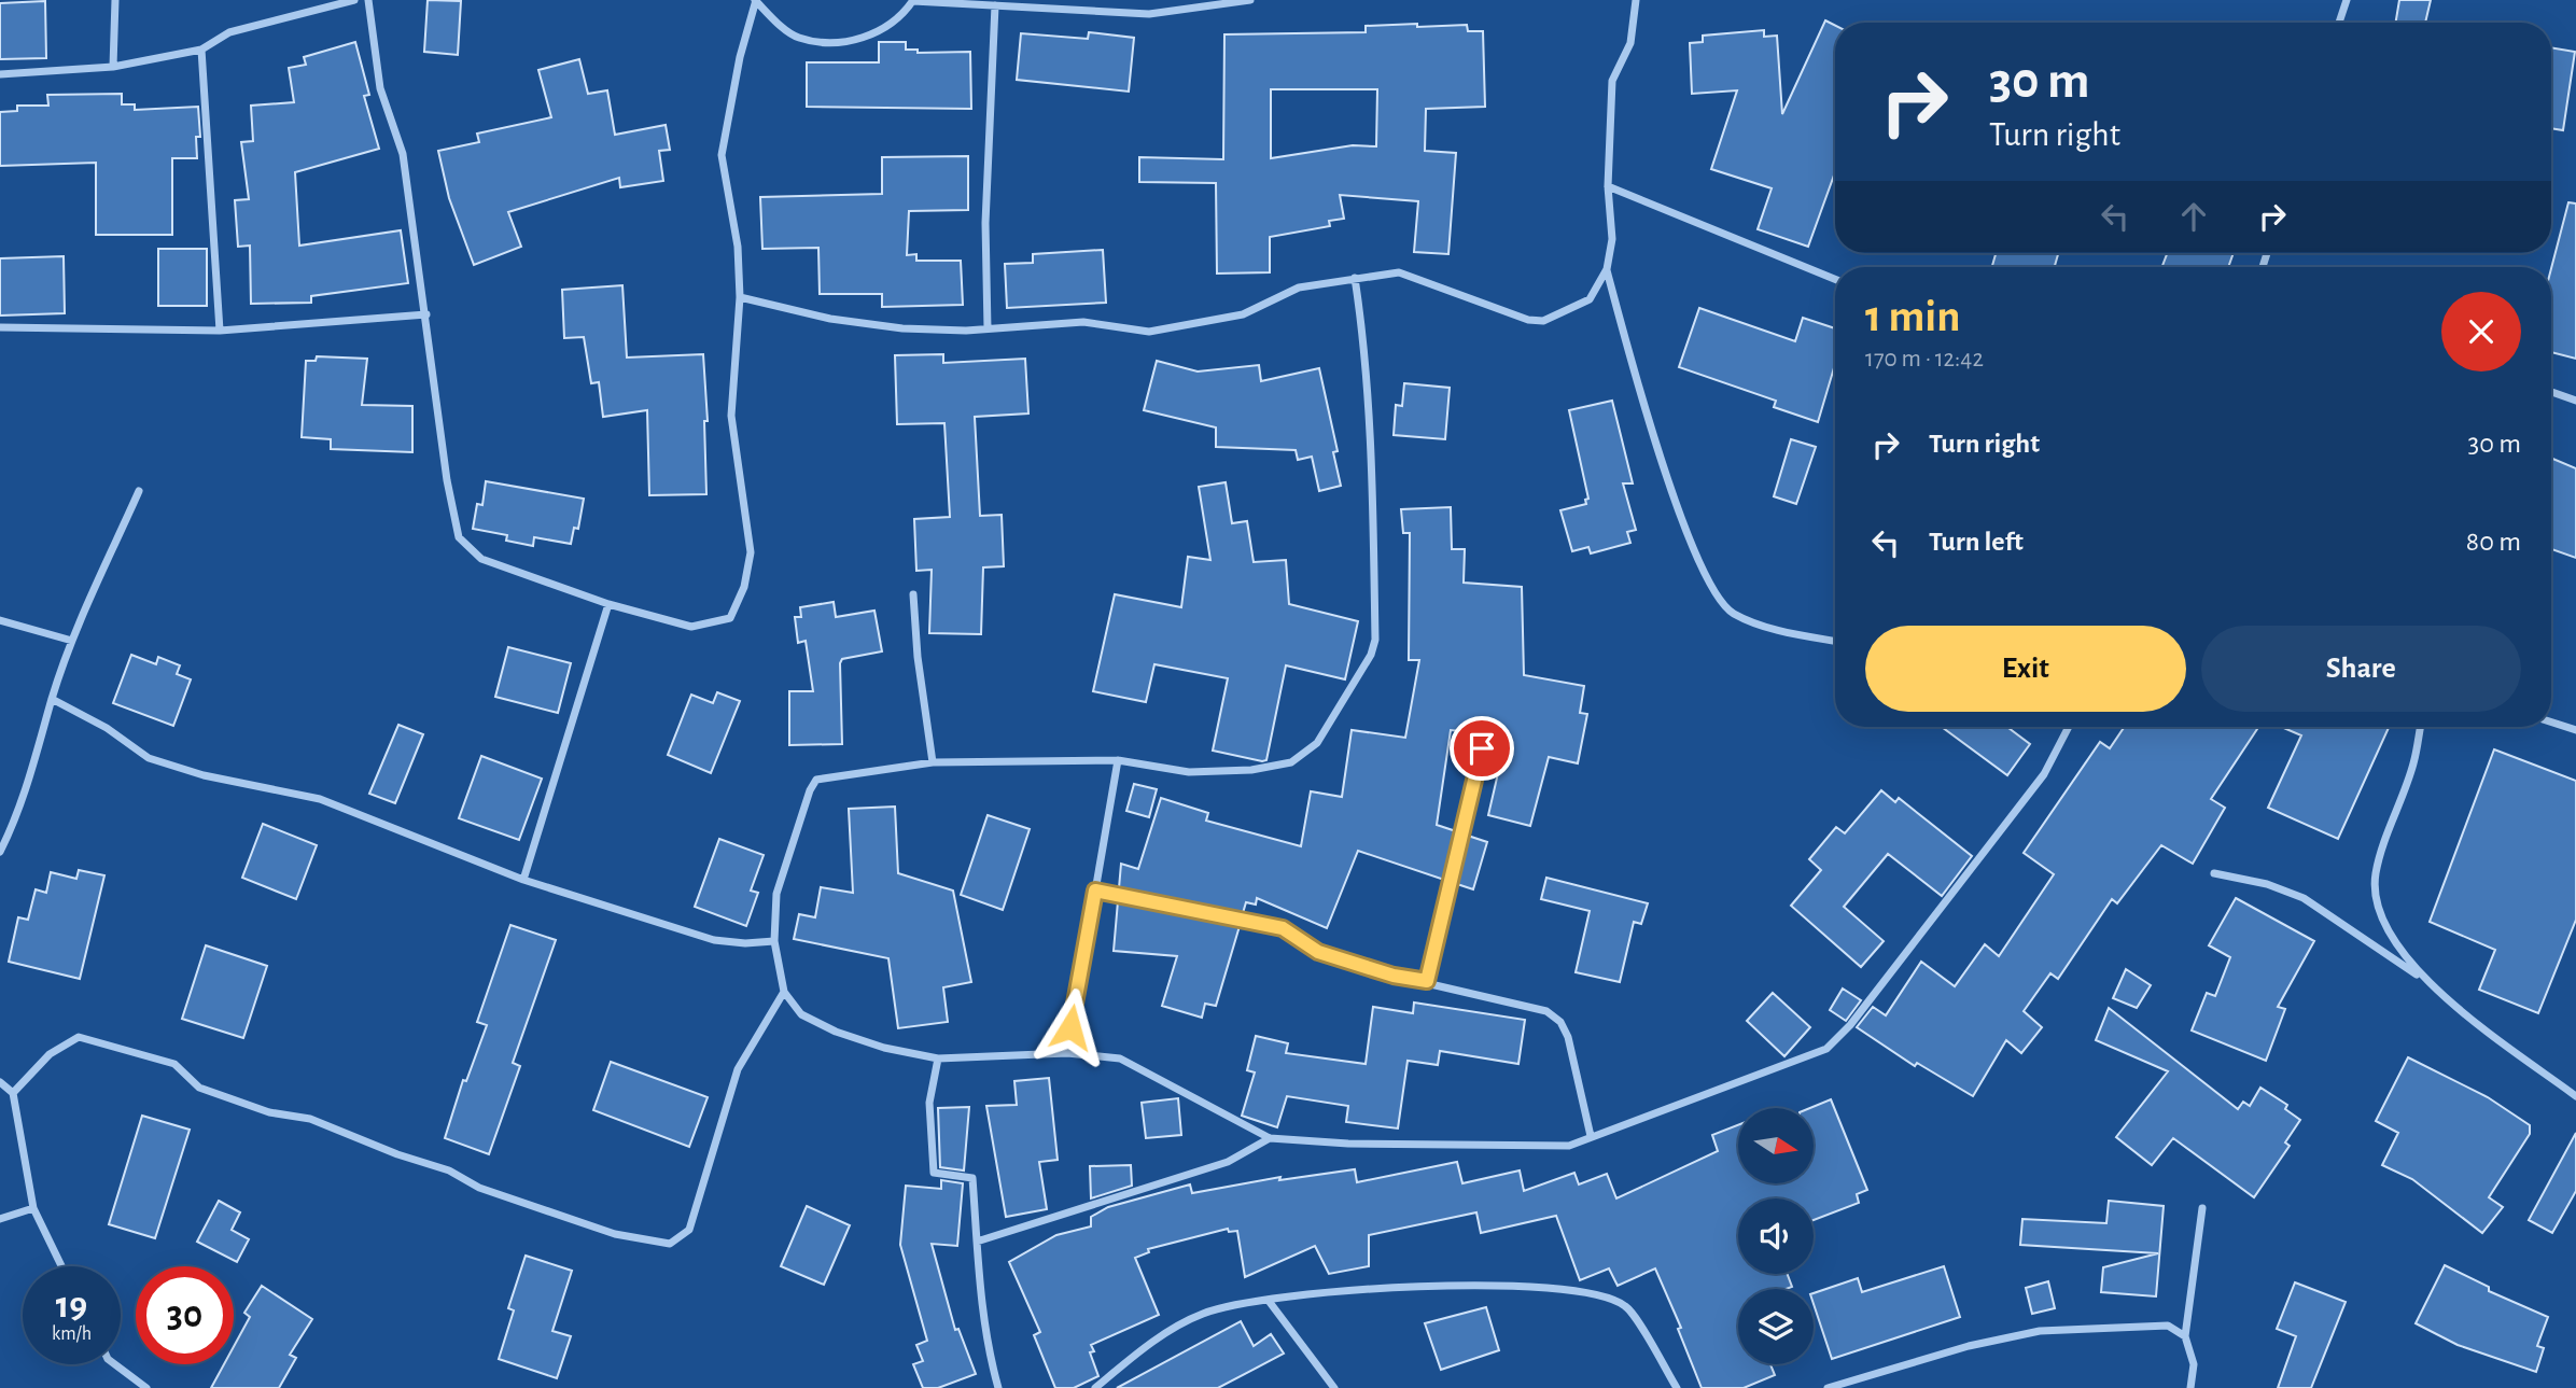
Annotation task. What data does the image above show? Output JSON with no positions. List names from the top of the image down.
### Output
{
  "north": "right",
  "page": {
    "turn": ["30 m", "Turn right"],
    "heading": ["1 min", "170 m · 12:42"],
    "list": [
      {
        "name": "Turn right",
        "value": "30 m"
      },
      {
        "name": "Turn left",
        "value": "80 m"
      }
    ],
    "buttons": ["Exit", "Share"],
    "speed": "19 km/h",
    "limit": "30"
  }
}
